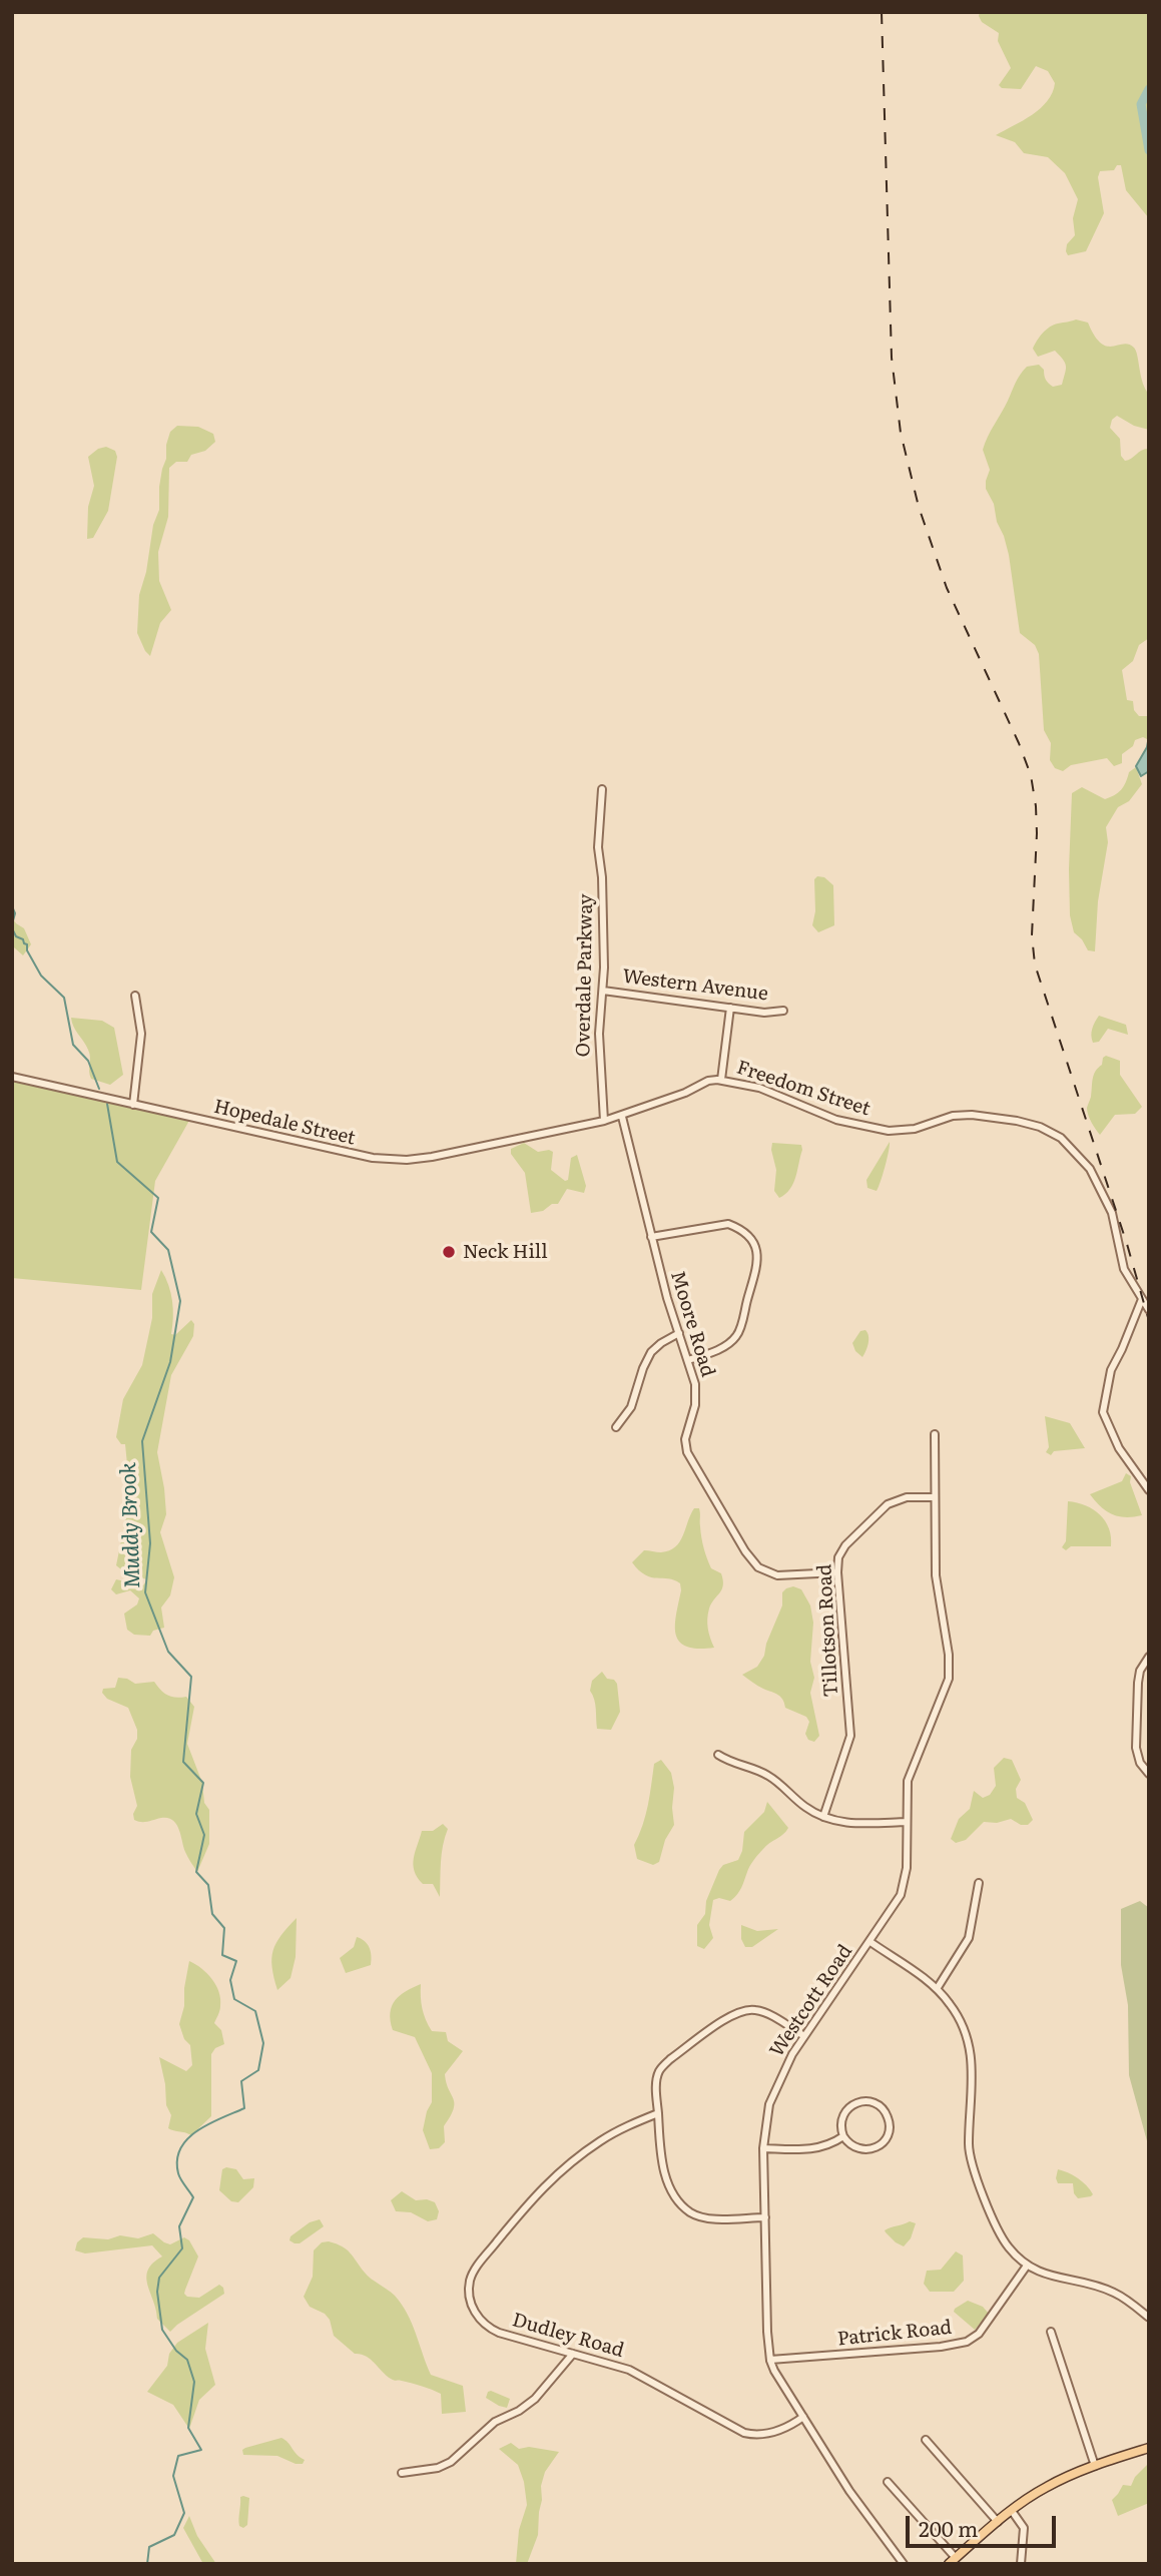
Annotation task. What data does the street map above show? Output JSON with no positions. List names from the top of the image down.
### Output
{
  "streets": {
    "street": [
      "Overdale Parkway",
      "Western Avenue",
      "Freedom Street",
      "Hopedale Street",
      "Moore Road",
      "Tillotson Road",
      "Westcott Road",
      "Patrick Road",
      "Dudley Road"
    ]
  },
  "crossings": [
    ["Overdale Parkway", "Western Avenue"],
    ["Overdale Parkway", "Freedom Street"],
    ["Freedom Street", "Hopedale Street"],
    ["Freedom Street", "Moore Road"],
    ["Moore Road", "Tillotson Road"],
    ["Tillotson Road", "Westcott Road"],
    ["Westcott Road", "Patrick Road"],
    ["Westcott Road", "Dudley Road"]
  ],
  "water": ["Muddy Brook"],
  "places": ["Neck Hill"],
  "scale_bar": "200 m"
}
